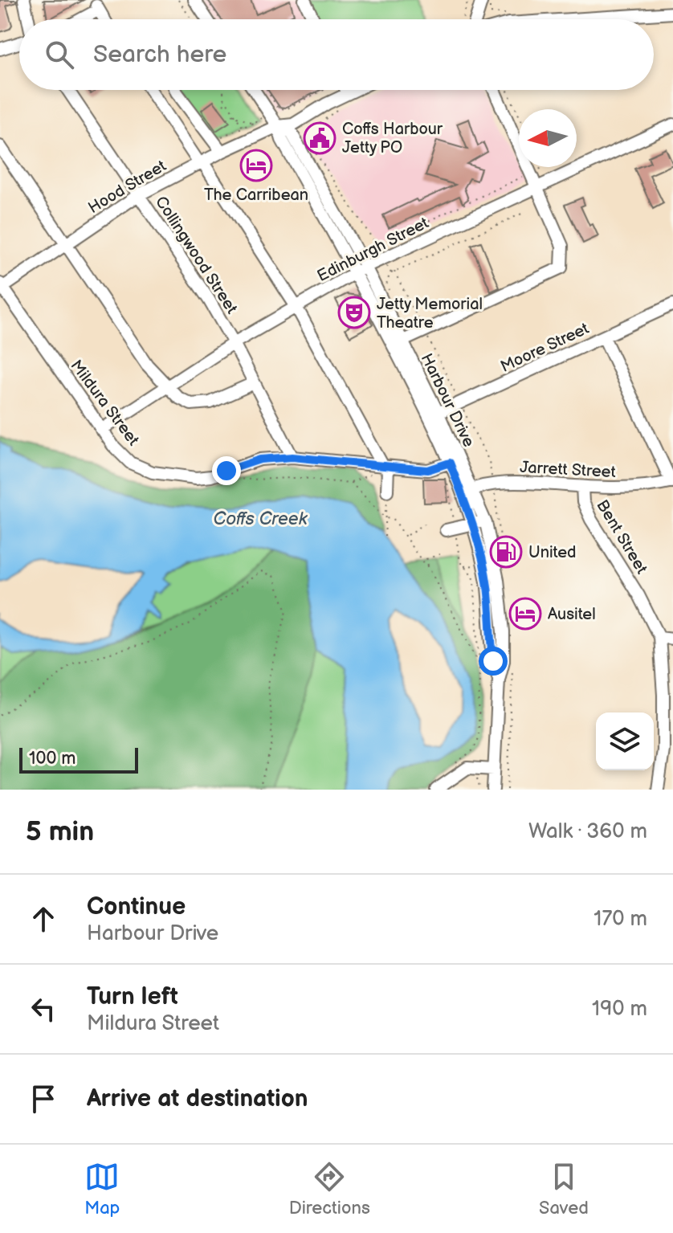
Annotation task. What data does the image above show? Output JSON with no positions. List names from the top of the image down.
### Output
{
  "streets": {
    "street": [
      "Hood Street",
      "Edinburgh Street",
      "Collingwood Street",
      "Moore Street",
      "Harbour Drive",
      "Mildura Street",
      "Jarrett Street",
      "Bent Street"
    ]
  },
  "crossings": [
    ["Hood Street", "Collingwood Street"],
    ["Hood Street", "Harbour Drive"],
    ["Hood Street", "Mildura Street"],
    ["Edinburgh Street", "Collingwood Street"],
    ["Edinburgh Street", "Harbour Drive"],
    ["Edinburgh Street", "Mildura Street"],
    ["Collingwood Street", "Mildura Street"],
    ["Moore Street", "Harbour Drive"],
    ["Harbour Drive", "Mildura Street"],
    ["Harbour Drive", "Jarrett Street"],
    ["Jarrett Street", "Bent Street"]
  ],
  "water": ["Coffs Creek"],
  "places": {
    "public building": ["Coffs Harbour Jetty PO"],
    "hotel": ["The Carribean", "Ausitel"],
    "theatre": ["Jetty Memorial Theatre"],
    "fuel station": ["United"]
  },
  "scale_bar": "100 m",
  "north": "left",
  "page": {
    "search": "Search here",
    "scale": "100 m",
    "heading": ["5 min", "Walk · 360 m"],
    "list": [
      ["Continue", "Harbour Drive", "170 m"],
      ["Turn left", "Mildura Street", "190 m"],
      "Arrive at destination"
    ],
    "nav": ["Map", "Directions", "Saved"]
  }
}
